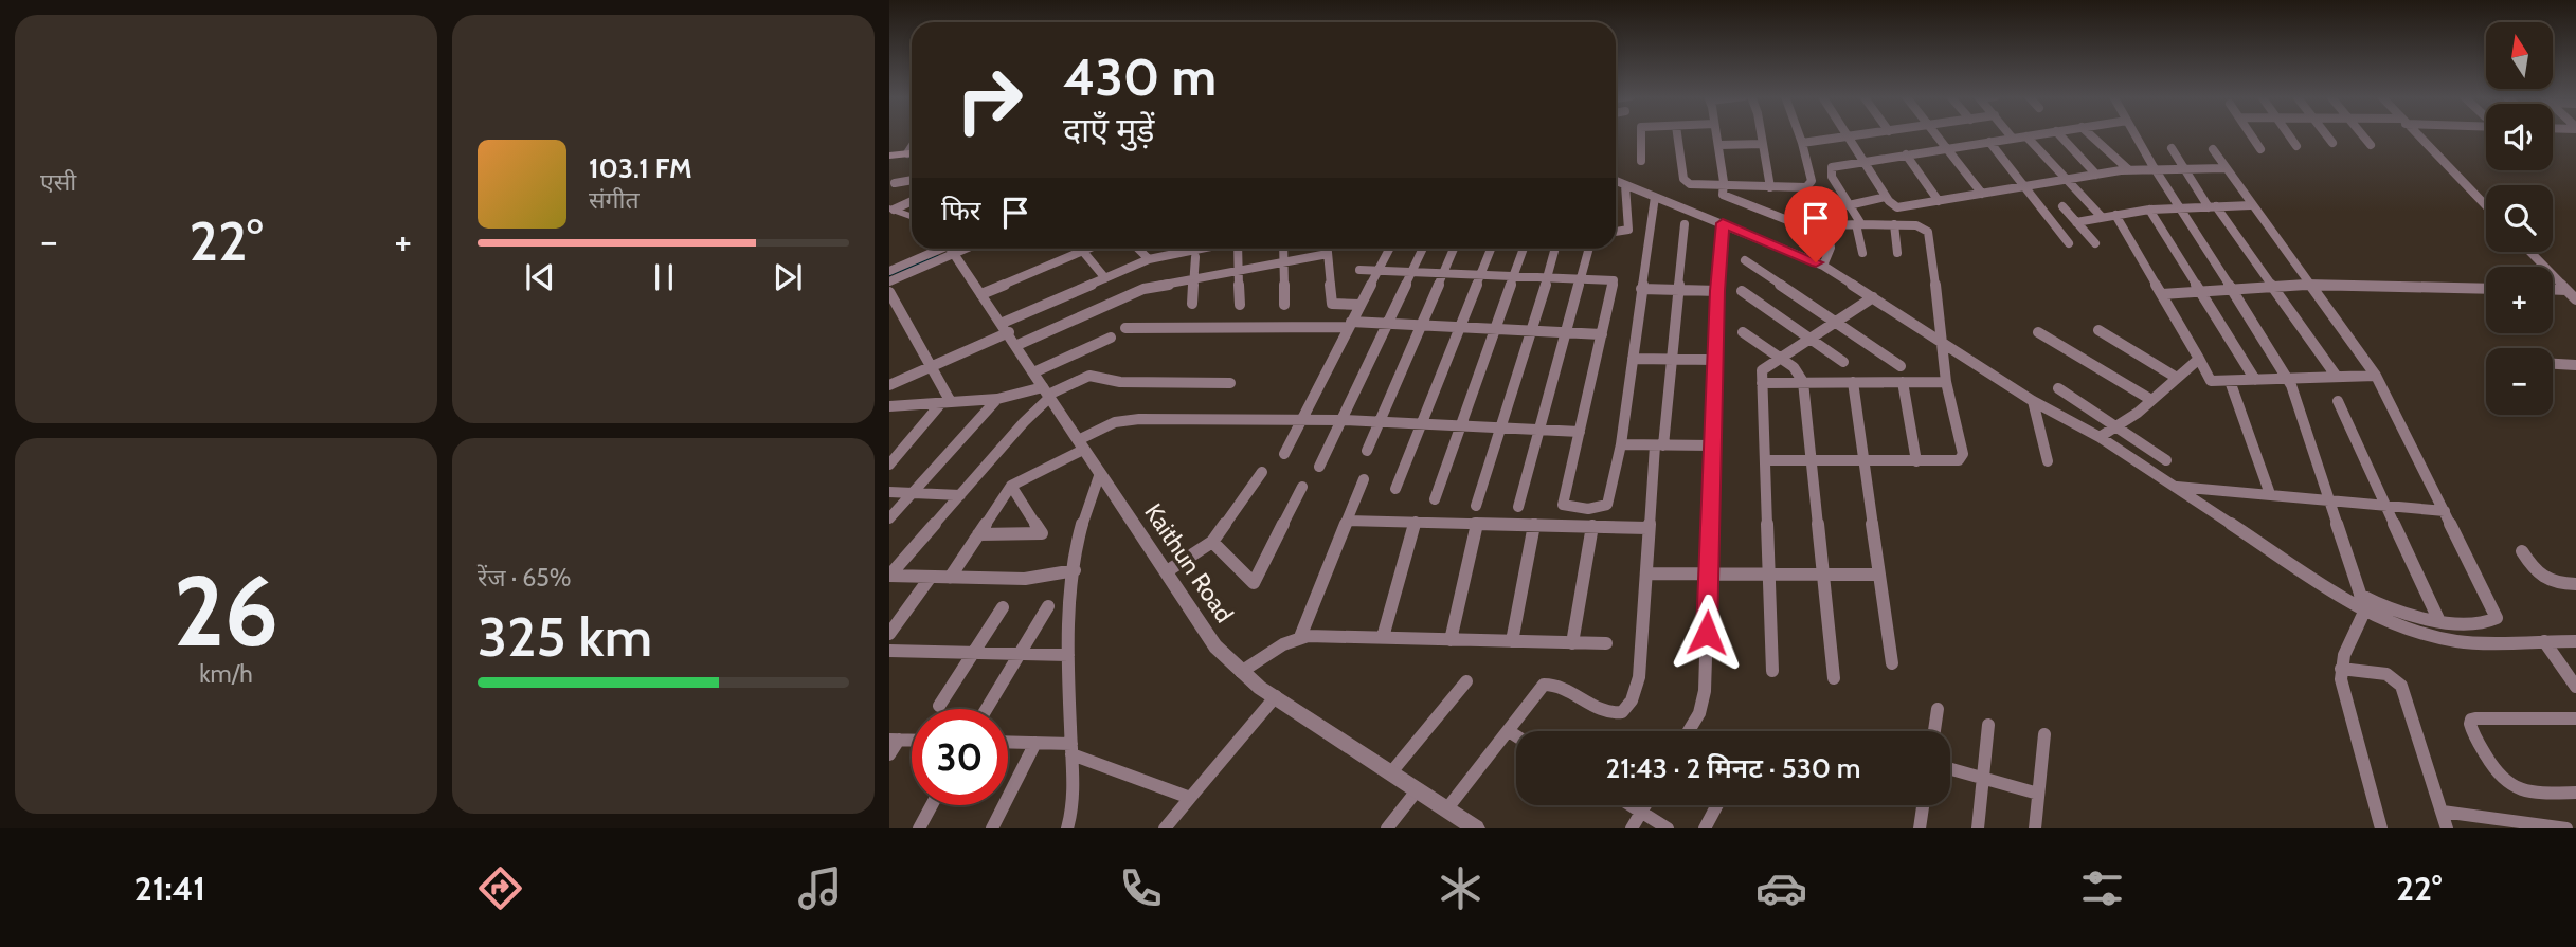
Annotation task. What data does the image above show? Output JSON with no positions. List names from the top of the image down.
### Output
{
  "streets": {
    "street": ["Kaithun Road"]
  },
  "north": "top",
  "page": {
    "tile": [
      "एसी",
      ["26", "km/h"],
      ["रेंज · 65%", "325 km"]
    ],
    "map_buttons": ["+", "−"],
    "turn": ["430 m", "दाएँ मुड़ें"],
    "song": ["103.1 FM", "संगीत"],
    "then": "फिर",
    "heat": ["−", "22°", "+"],
    "limit": "30",
    "trip": "21:43 · 2 मिनट · 530 m",
    "tabs": ["21:41", "22°"]
  }
}
